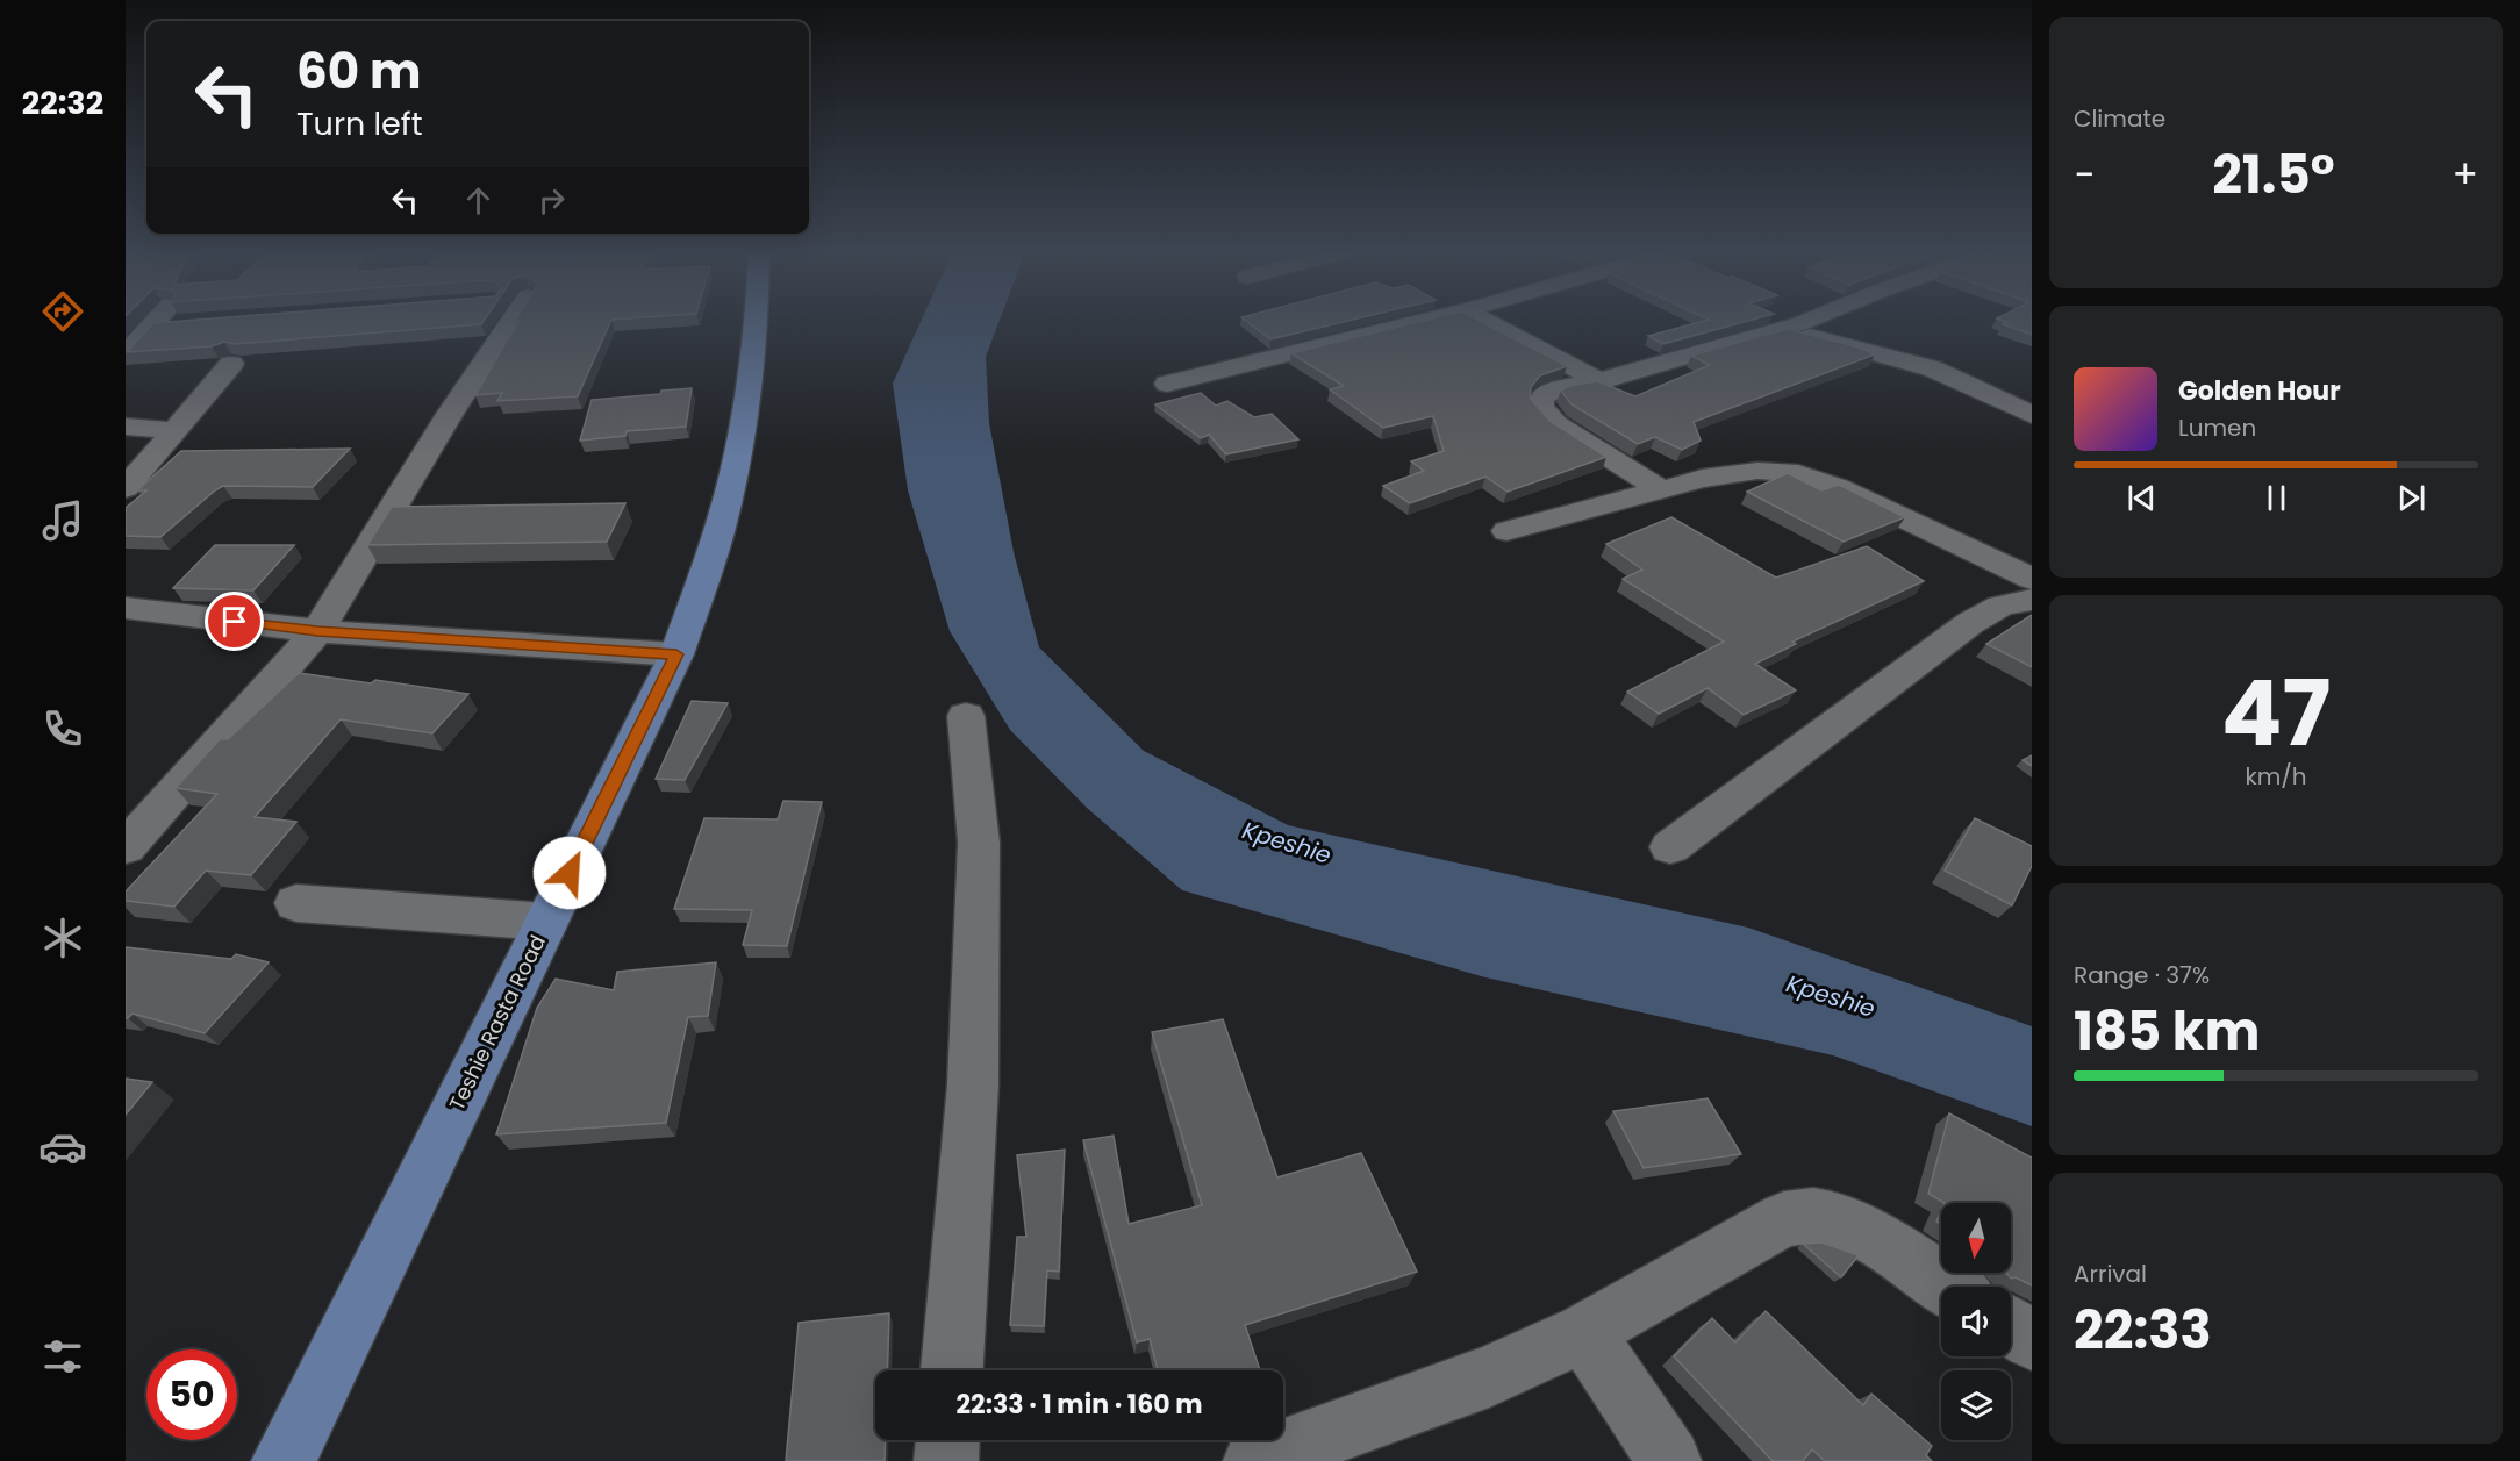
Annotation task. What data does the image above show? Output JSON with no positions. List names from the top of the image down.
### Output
{
  "streets": {
    "main road": ["Teshie Rasta Road"]
  },
  "water": ["Kpeshie"],
  "north": "bottom",
  "page": {
    "tabs": "22:32",
    "tile": [
      "Climate",
      ["47", "km/h"],
      ["Range · 37%", "185 km"],
      ["Arrival", "22:33"]
    ],
    "turn": ["60 m", "Turn left"],
    "heat": ["−", "21.5°", "+"],
    "song": ["Golden Hour", "Lumen"],
    "limit": "50",
    "trip": "22:33 · 1 min · 160 m"
  }
}
